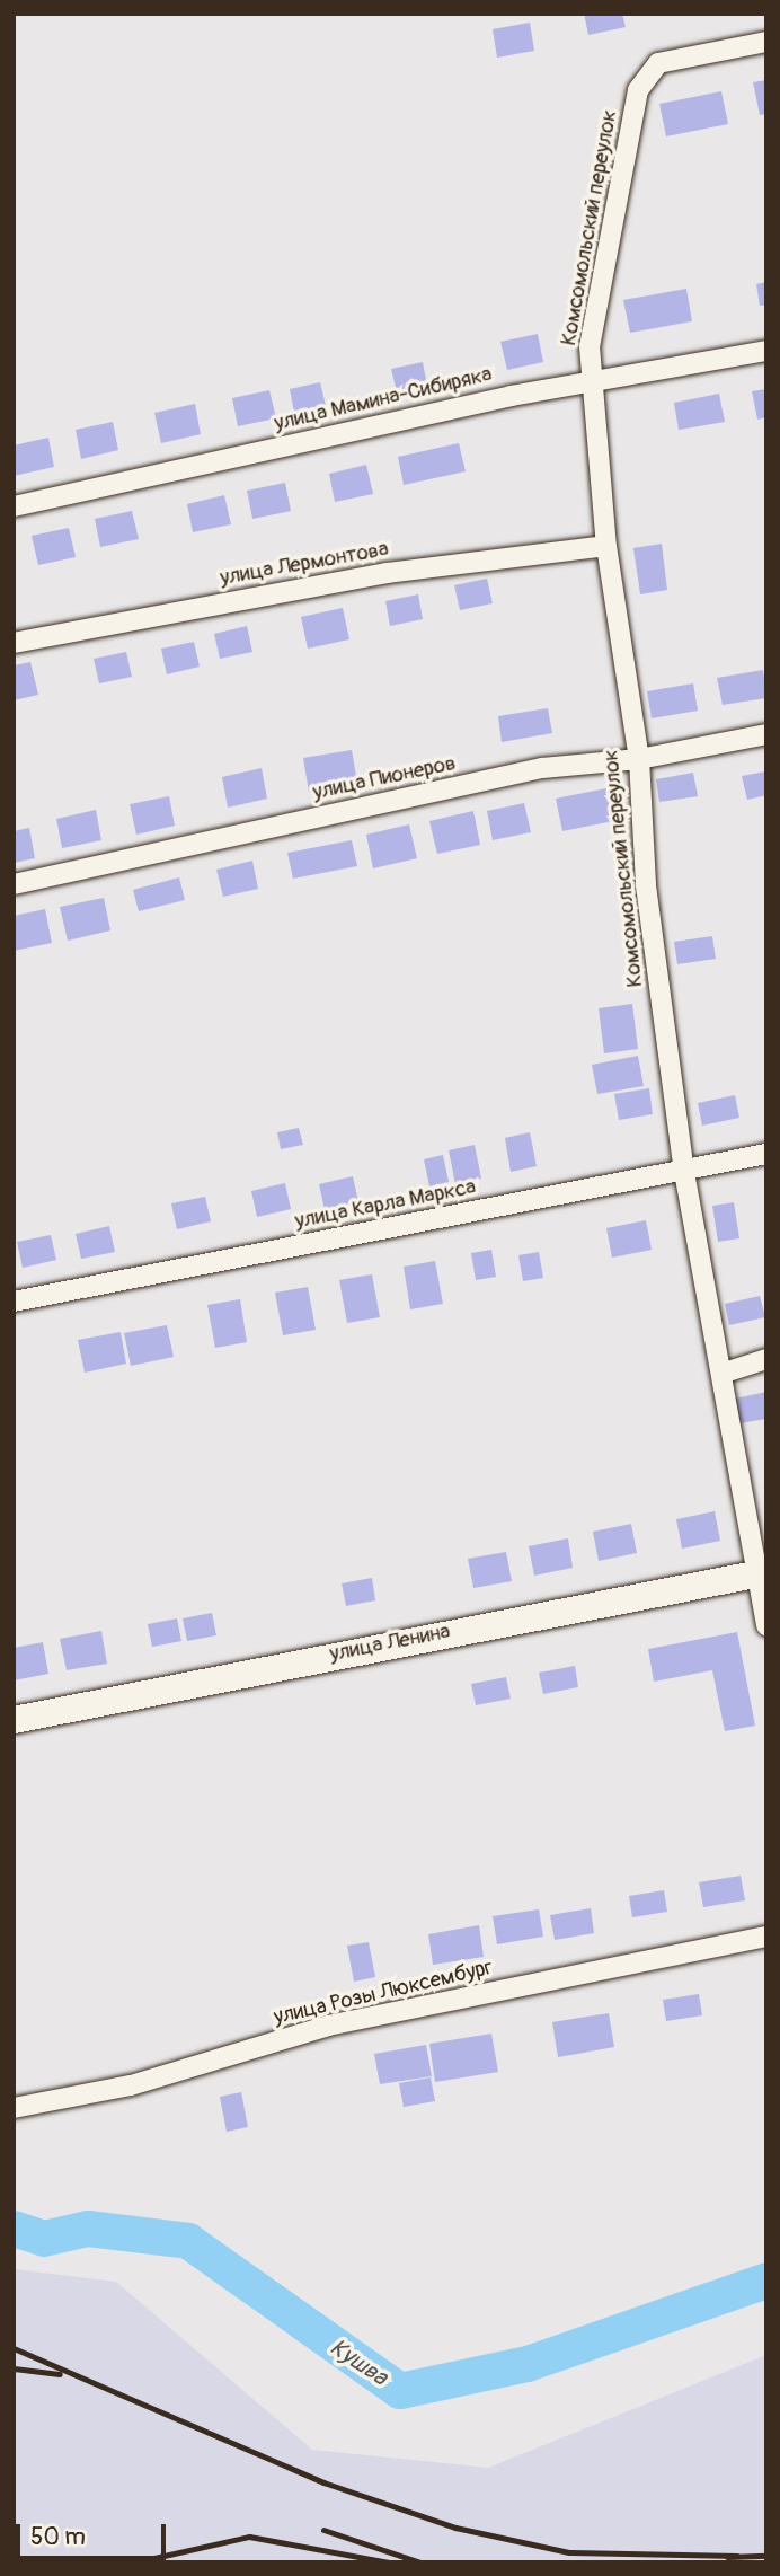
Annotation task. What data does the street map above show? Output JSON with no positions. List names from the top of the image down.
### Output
{
  "streets": {
    "main road": ["улица Ленина"],
    "street": [
      "Комсомольский переулок",
      "улица Мамина-Сибиряка",
      "улица Лермонтова",
      "улица Пионеров",
      "улица Карла Маркса",
      "улица Розы Люксембург"
    ]
  },
  "crossings": [
    ["Комсомольский переулок", "улица Мамина-Сибиряка"],
    ["Комсомольский переулок", "улица Лермонтова"],
    ["Комсомольский переулок", "улица Пионеров"],
    ["Комсомольский переулок", "улица Карла Маркса"],
    ["Комсомольский переулок", "улица Ленина"]
  ],
  "water": ["Кушва"],
  "scale_bar": "50 m"
}
